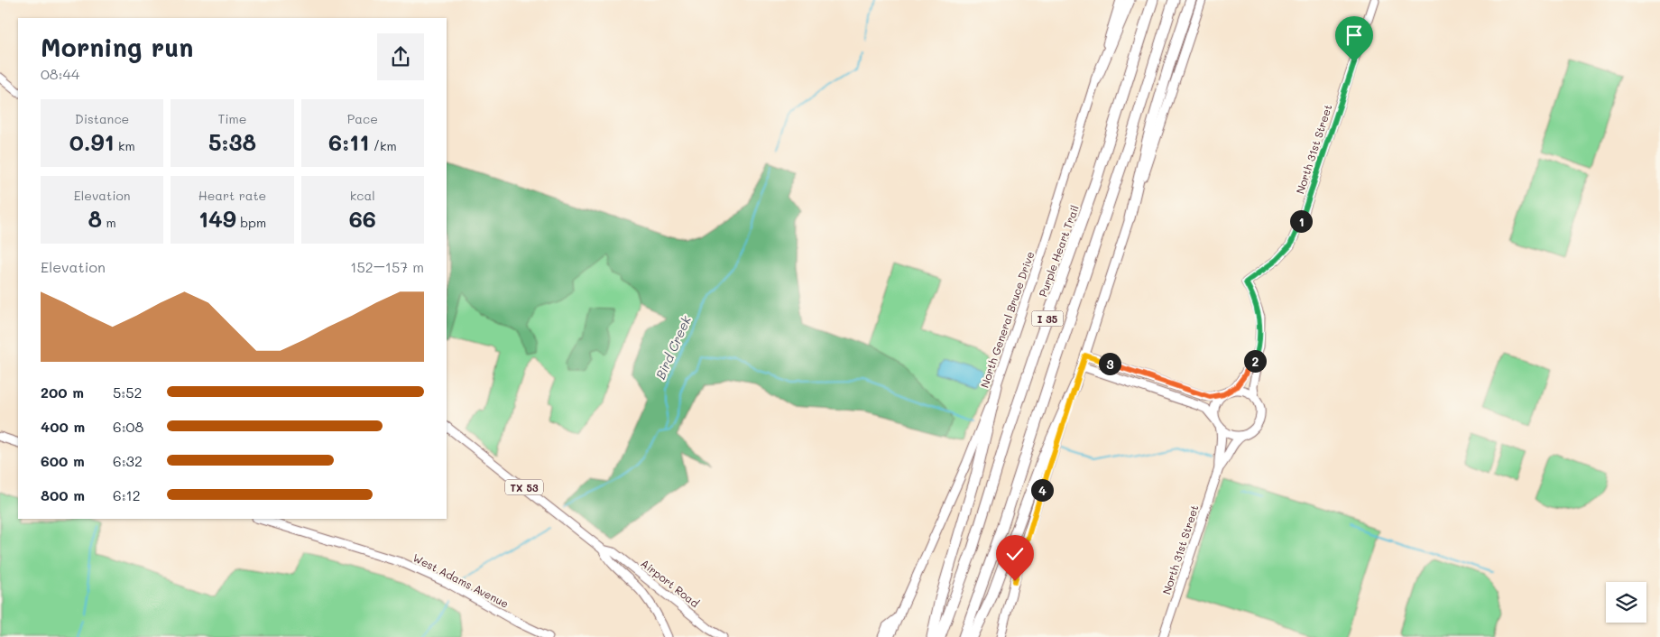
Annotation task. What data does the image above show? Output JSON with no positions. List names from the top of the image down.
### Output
{
  "streets": {
    "highway": ["Purple Heart Trail", "I 35"],
    "main road": [
      "North 31st Street",
      "North General Bruce Drive",
      "TX 53",
      "West Adams Avenue",
      "Airport Road"
    ]
  },
  "water": ["Bird Creek"],
  "page": {
    "heading": ["Morning run", "08:44"],
    "stats": [
      ["Distance", "0.91 km"],
      ["Time", "5:38"],
      ["Pace", "6:11 /km"],
      ["Elevation", "8 m"],
      ["Heart rate", "149 bpm"],
      ["kcal", "66"]
    ],
    "pins": [
      "1",
      "2",
      "3",
      "4"
    ],
    "chart": ["Elevation", "152–157 m"],
    "list": [
      {
        "name": "200 m",
        "note": "5:52"
      },
      {
        "name": "400 m",
        "note": "6:08"
      },
      {
        "name": "600 m",
        "note": "6:32"
      },
      {
        "name": "800 m",
        "note": "6:12"
      }
    ]
  }
}
